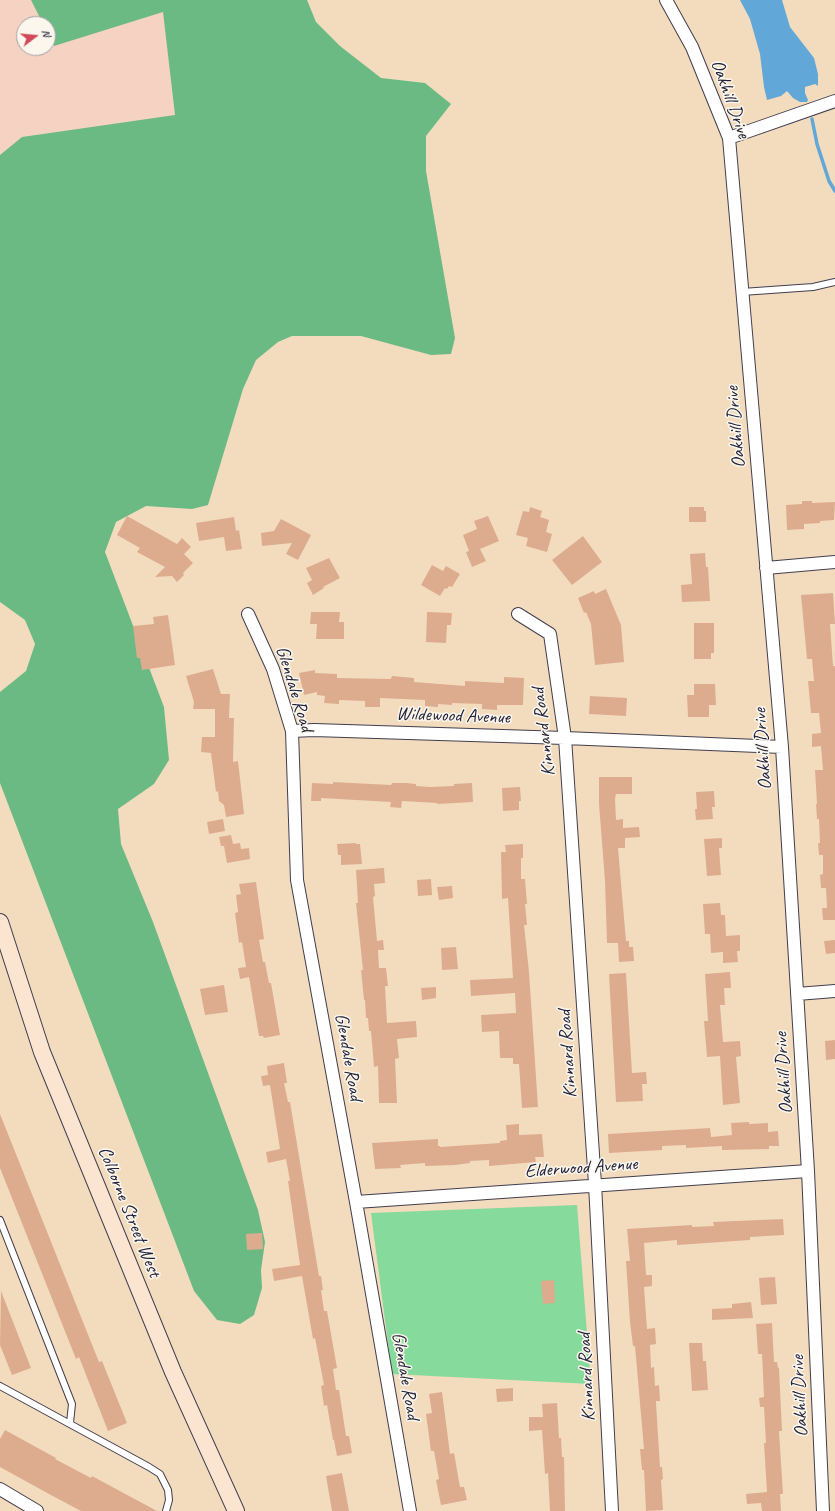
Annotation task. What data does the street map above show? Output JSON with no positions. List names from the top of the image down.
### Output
{
  "streets": {
    "main road": ["Colborne Street West"],
    "street": [
      "Oakhill Drive",
      "Glendale Road",
      "Wildewood Avenue",
      "Kinnard Road",
      "Elderwood Avenue"
    ]
  },
  "crossings": [
    ["Oakhill Drive", "Wildewood Avenue"],
    ["Oakhill Drive", "Elderwood Avenue"],
    ["Glendale Road", "Wildewood Avenue"],
    ["Glendale Road", "Elderwood Avenue"],
    ["Wildewood Avenue", "Kinnard Road"],
    ["Kinnard Road", "Elderwood Avenue"]
  ],
  "north": "right"
}
